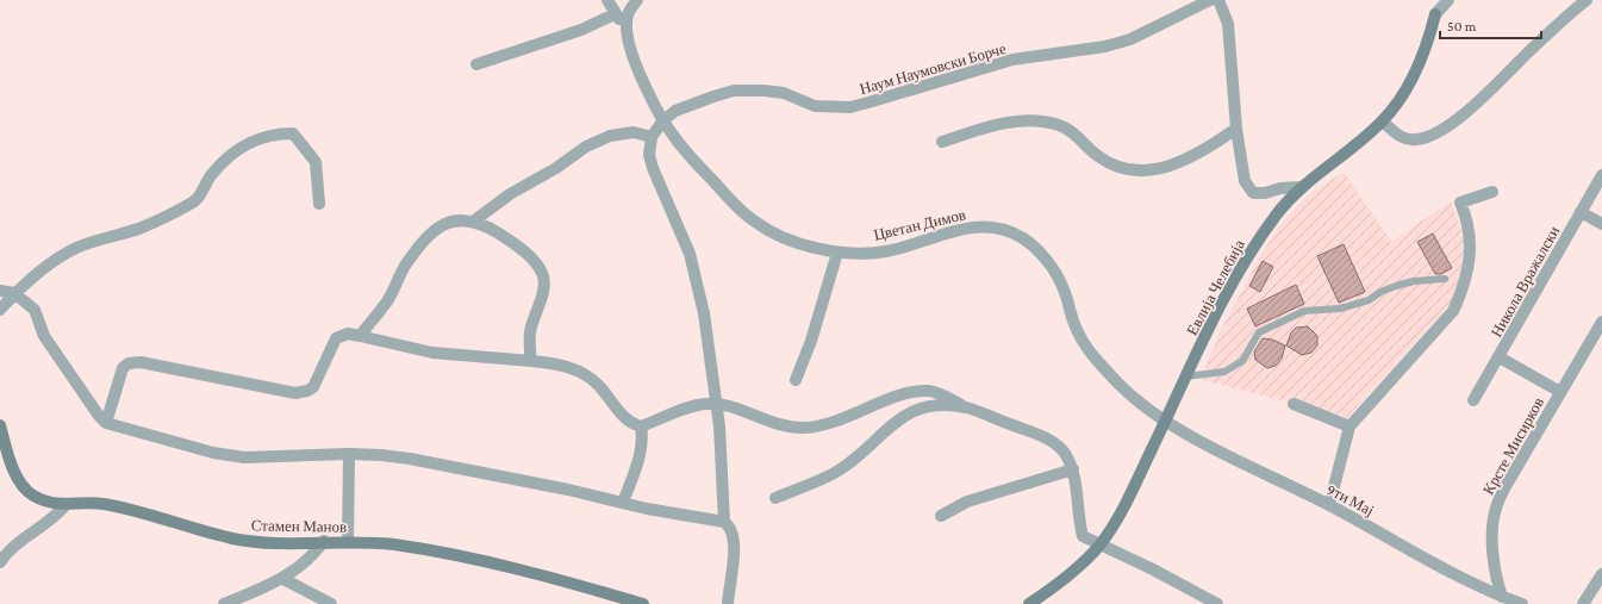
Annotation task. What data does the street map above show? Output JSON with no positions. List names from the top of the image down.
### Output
{
  "streets": {
    "street": [
      "Наум Наумовски Борче",
      "Цветан Димов",
      "Никола Вражалски",
      "Евлија Челебија",
      "Крсте Мисирков",
      "9ти Мај",
      "Стамен Манов"
    ]
  },
  "crossings": [
    ["Наум Наумовски Борче", "Цветан Димов"],
    ["Цветан Димов", "Евлија Челебија"],
    ["Цветан Димов", "9ти Мај"],
    ["Евлија Челебија", "9ти Мај"],
    ["Крсте Мисирков", "9ти Мај"]
  ],
  "scale_bar": "50 m"
}
